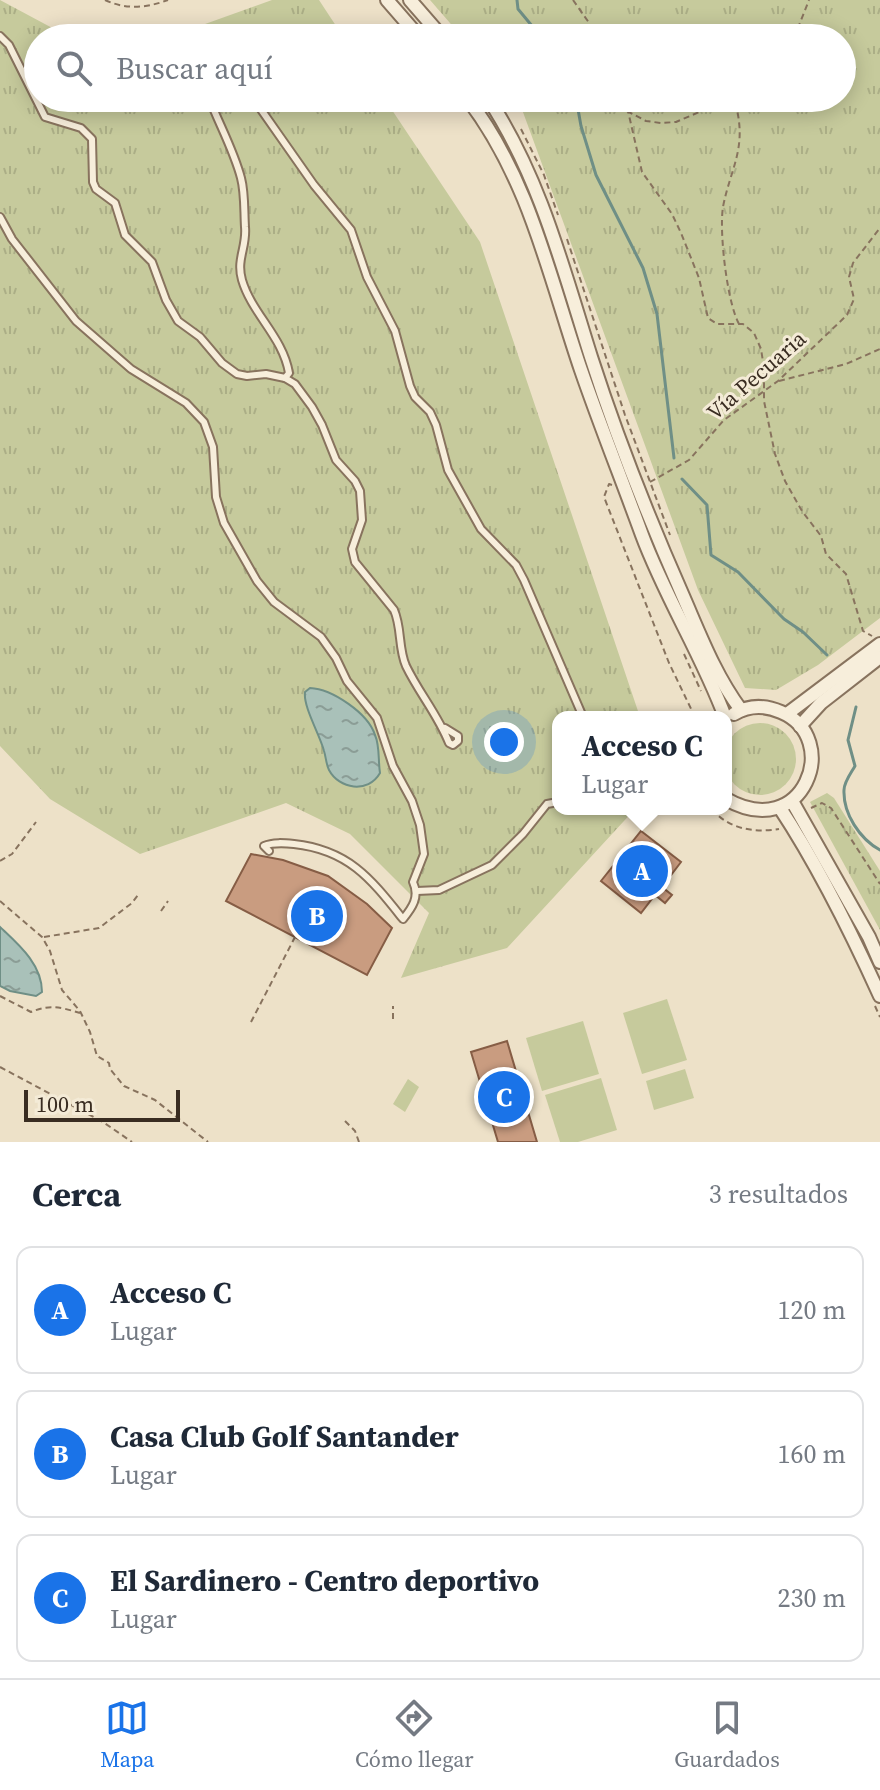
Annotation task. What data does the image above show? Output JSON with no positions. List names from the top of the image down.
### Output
{
  "streets": {
    "path": ["Vía Pecuaria"]
  },
  "scale_bar": "100 m",
  "page": {
    "search": "Buscar aquí",
    "popup": ["Acceso C", "Lugar"],
    "pins": ["A", "B", "C"],
    "scale": "100 m",
    "heading": ["Cerca", "3 resultados"],
    "list": [
      {
        "mark": "A",
        "name": "Acceso C",
        "note": "Lugar",
        "value": "120 m"
      },
      {
        "mark": "B",
        "name": "Casa Club Golf Santander",
        "note": "Lugar",
        "value": "160 m"
      },
      {
        "mark": "C",
        "name": "El Sardinero - Centro deportivo",
        "note": "Lugar",
        "value": "230 m"
      }
    ],
    "nav": ["Mapa", "Cómo llegar", "Guardados"]
  }
}
